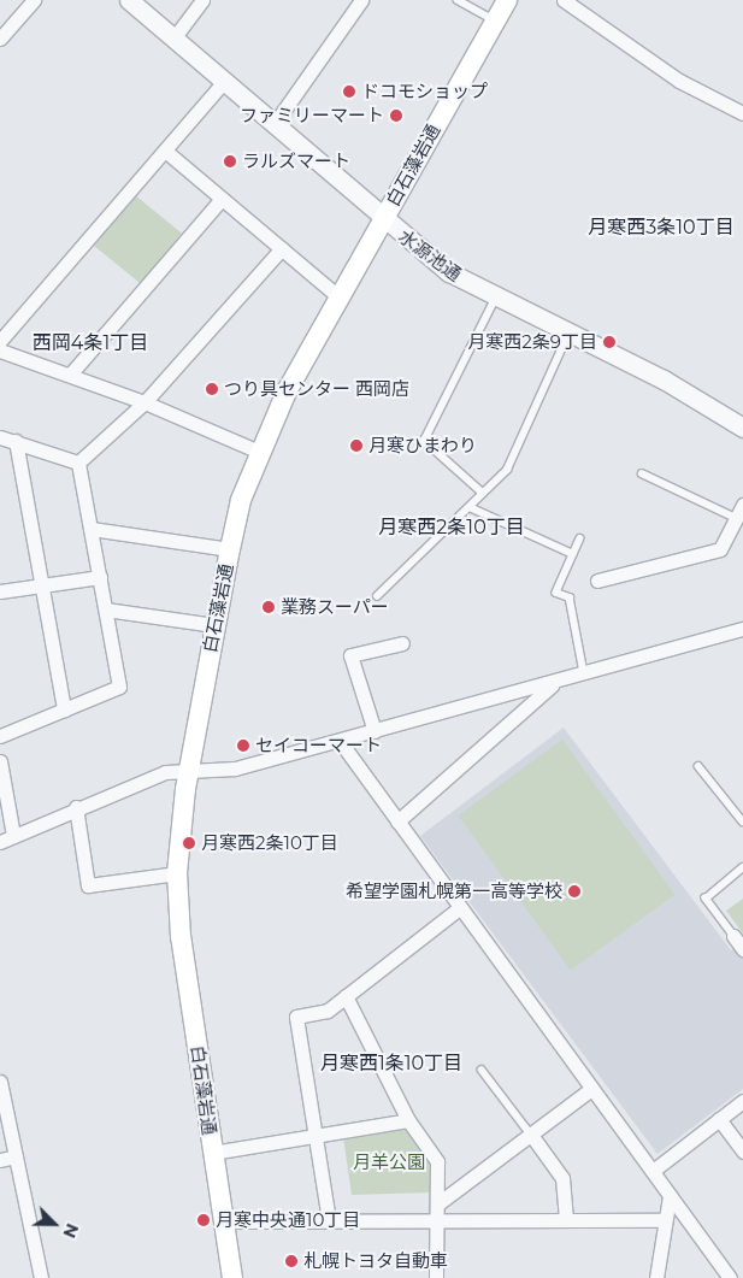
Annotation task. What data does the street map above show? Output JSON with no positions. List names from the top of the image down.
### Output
{
  "streets": {
    "main road": ["白石藻岩通"],
    "street": ["水源池通"]
  },
  "crossings": [
    ["白石藻岩通", "水源池通"]
  ],
  "districts": [
    "月寒西3条10丁目",
    "西岡4条1丁目",
    "月寒西2条10丁目",
    "月寒西1条10丁目"
  ],
  "parks": ["月羊公園"],
  "places": [
    "ドコモショップ",
    "ファミリーマート",
    "ラルズマート",
    "月寒西2条9丁目",
    "つり具センター 西岡店",
    "月寒ひまわり",
    "業務スーパー",
    "セイコーマート",
    "月寒西2条10丁目",
    "希望学園札幌第一高等学校",
    "月寒中央通10丁目",
    "札幌トヨタ自動車"
  ],
  "north": "bottom right"
}
